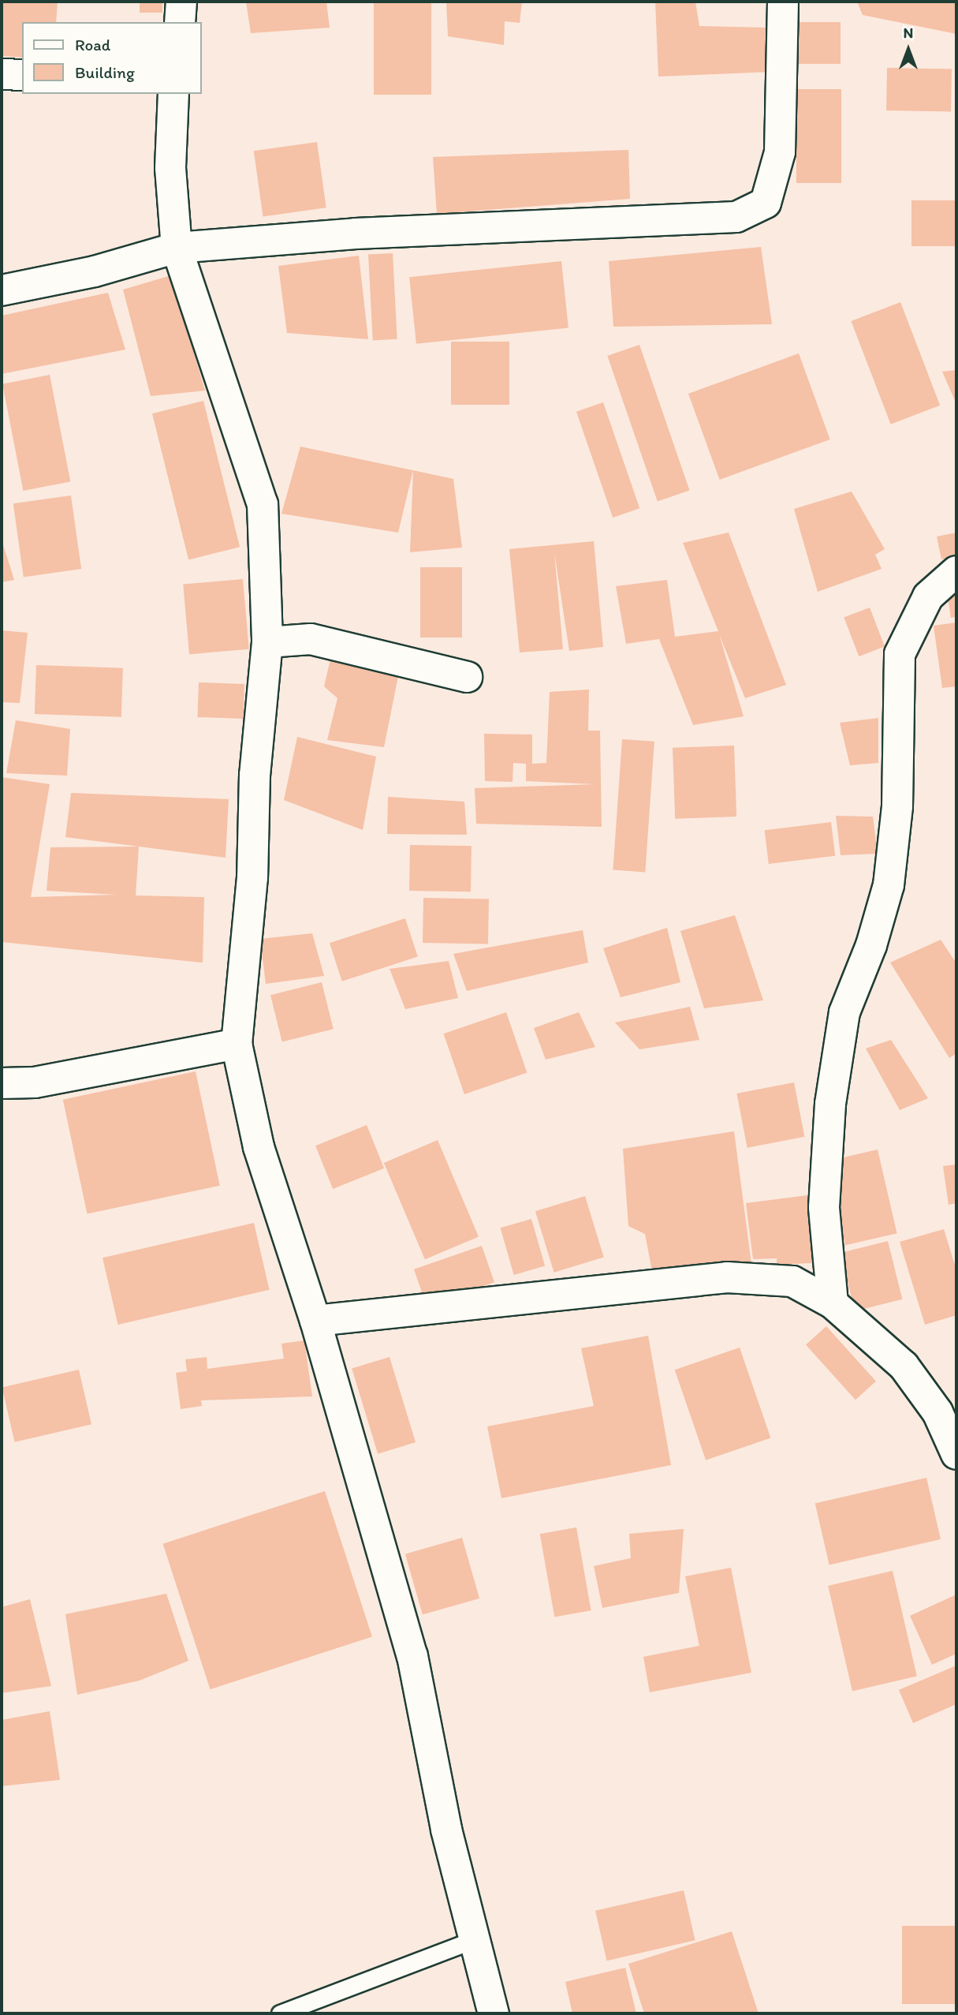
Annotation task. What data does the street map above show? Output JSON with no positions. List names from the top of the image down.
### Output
{
  "legend": ["Road", "Building"],
  "north": "top"
}
